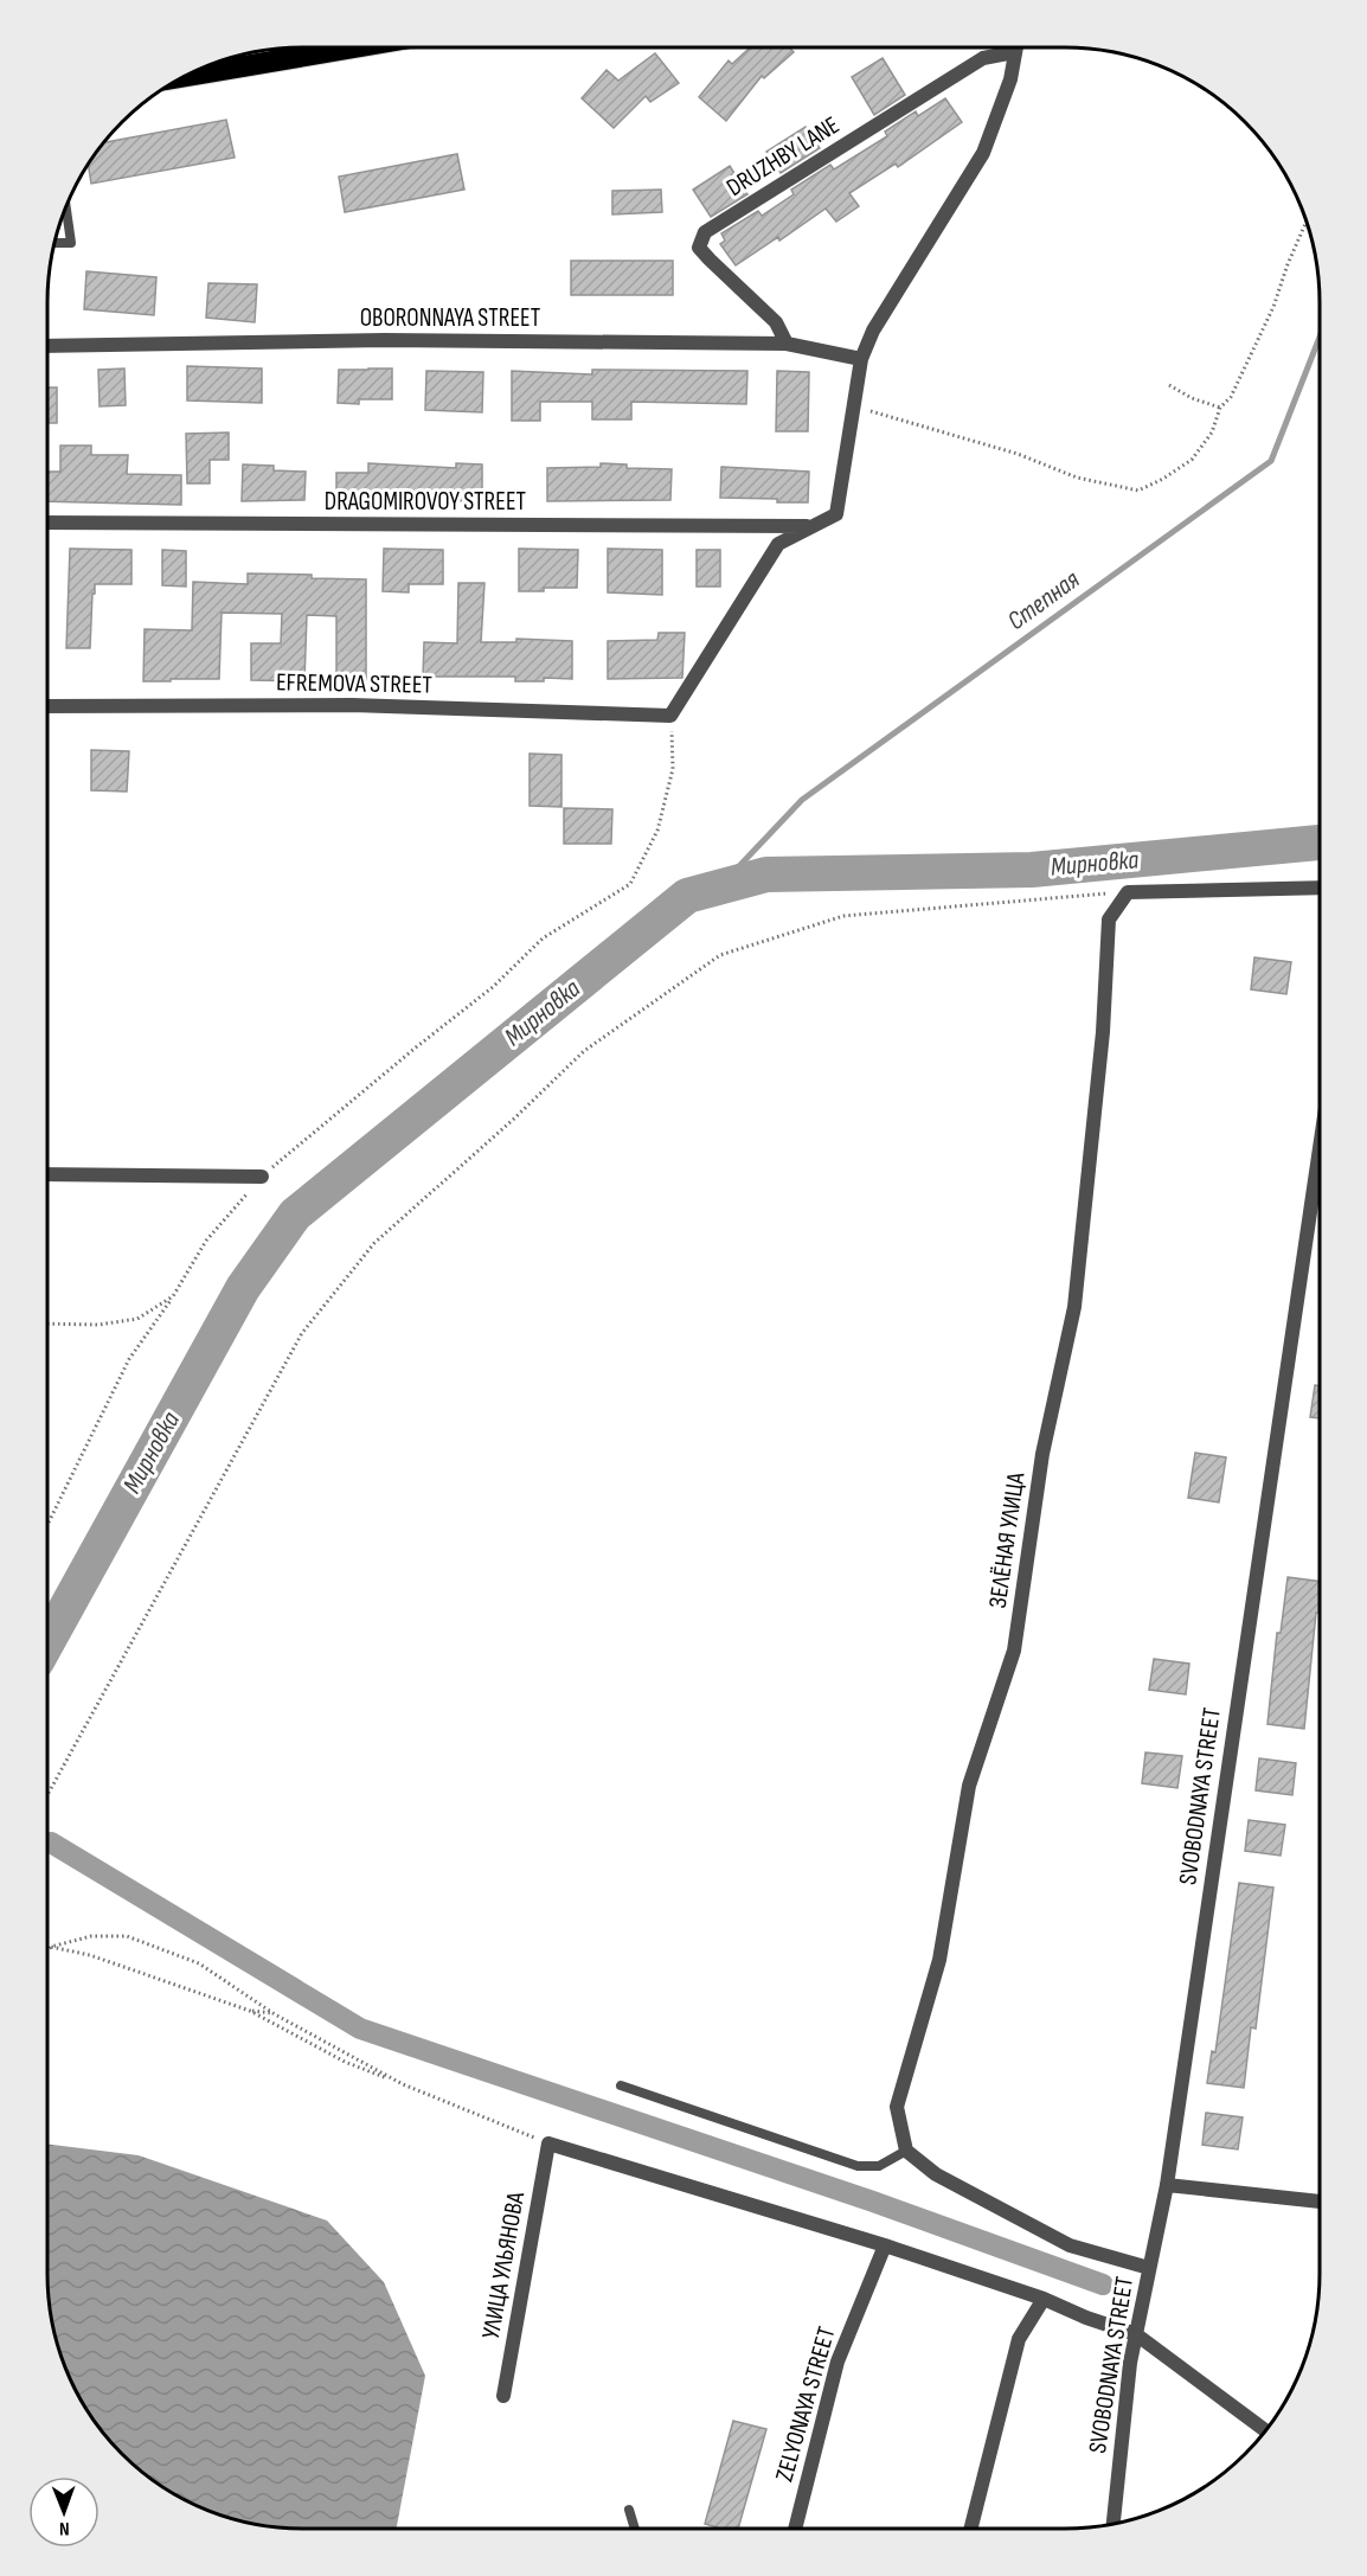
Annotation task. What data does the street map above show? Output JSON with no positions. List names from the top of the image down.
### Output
{
  "streets": {
    "street": [
      "DRUZHBY LANE",
      "OBORONNAYA STREET",
      "DRAGOMIROVOY STREET",
      "EFREMOVA STREET",
      "ЗЕЛЁНАЯ УЛИЦА",
      "SVOBODNAYA STREET",
      "УЛИЦА УЛЬЯНОВА",
      "ZELYONAYA STREET"
    ]
  },
  "crossings": [
    ["DRUZHBY LANE", "OBORONNAYA STREET"]
  ],
  "water": ["Степная", "Мирновка"],
  "north": "bottom"
}
